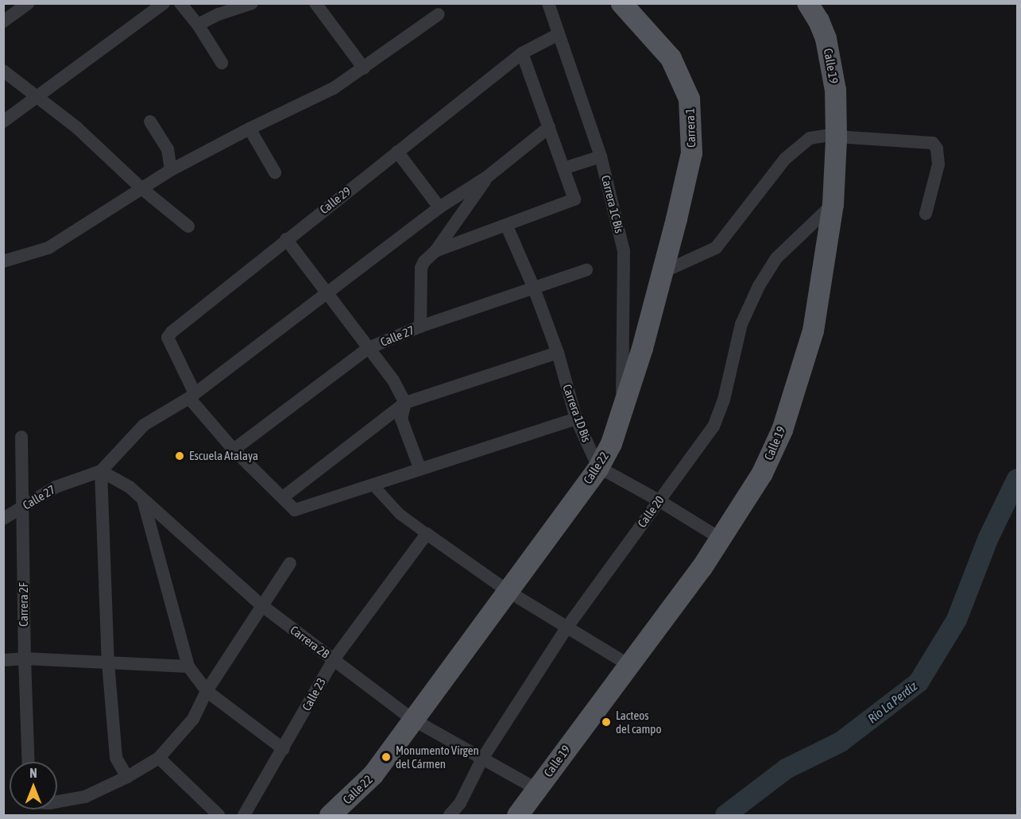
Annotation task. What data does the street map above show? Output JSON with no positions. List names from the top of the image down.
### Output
{
  "streets": {
    "main road": ["Calle 19", "Carrera 1", "Calle 22"],
    "street": [
      "Calle 29",
      "Carrera 1C Bis",
      "Calle 27",
      "Carrera 1D Bis",
      "Calle 20",
      "Carrera 2F",
      "Carrera 2B",
      "Calle 23"
    ]
  },
  "crossings": [
    ["Calle 19", "Calle 20"],
    ["Calle 19", "Carrera 2B"],
    ["Carrera 1", "Calle 22"],
    ["Calle 29", "Carrera 1C Bis"],
    ["Calle 29", "Calle 27"],
    ["Carrera 1C Bis", "Calle 22"],
    ["Calle 27", "Carrera 1D Bis"],
    ["Calle 27", "Carrera 2F"],
    ["Calle 27", "Carrera 2B"],
    ["Carrera 1D Bis", "Calle 22"],
    ["Calle 22", "Carrera 2B"],
    ["Calle 20", "Carrera 2B"],
    ["Carrera 2B", "Calle 23"]
  ],
  "water": ["Río La Perdiz"],
  "places": ["Escuela Atalaya", "Lacteos del campo", "Monumento Virgen del Cármen"],
  "north": "top"
}
